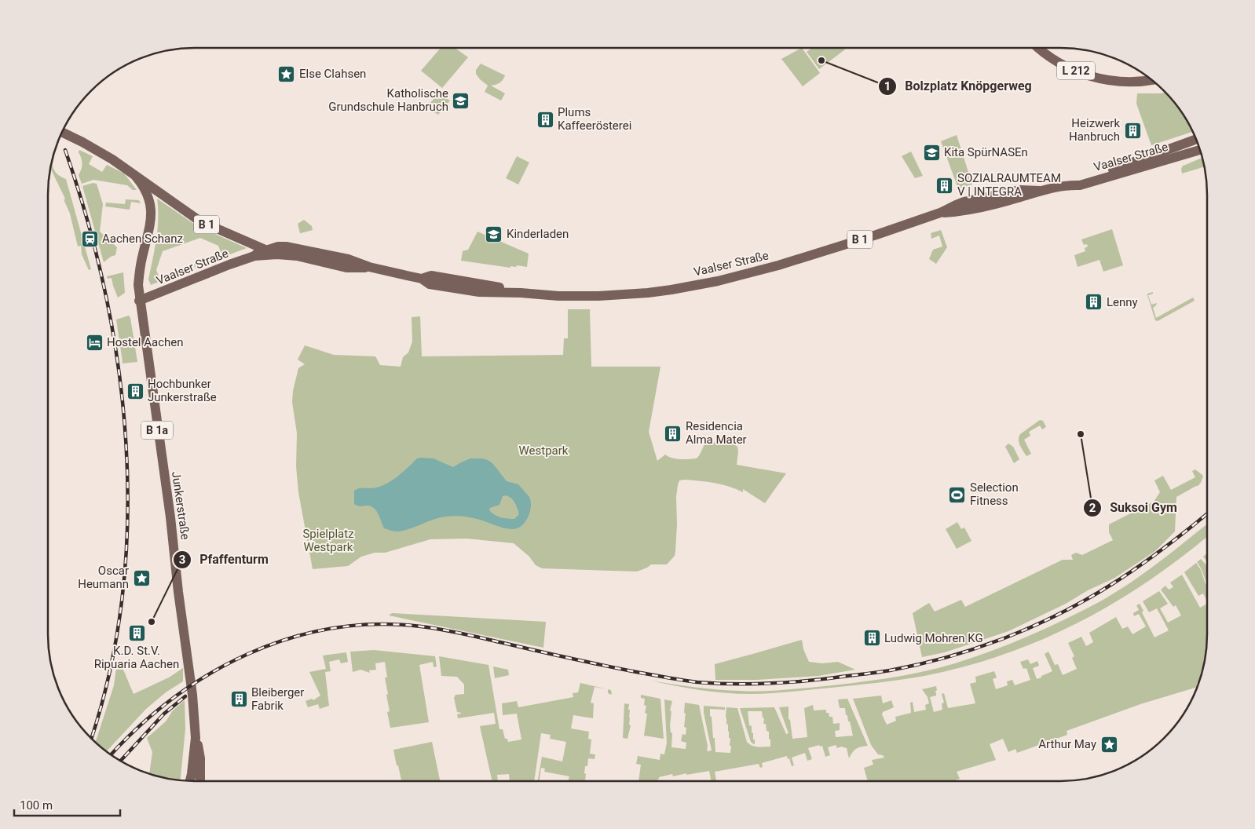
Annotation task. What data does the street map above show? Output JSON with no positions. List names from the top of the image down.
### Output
{
  "streets": {
    "main road": [
      "L 212",
      "Vaalser Straße",
      "B 1",
      "B 1a",
      "Junkerstraße"
    ]
  },
  "crossings": [
    ["Vaalser Straße", "B 1"],
    ["Vaalser Straße", "Junkerstraße"],
    ["B 1", "Junkerstraße"]
  ],
  "parks": ["Westpark", "Spielplatz Westpark"],
  "places": {
    "other": ["Bolzplatz Knöpgerweg", "Suksoi Gym", "Pfaffenturm"],
    "place": ["Else Clahsen", "Oscar Heumann", "Arthur May"],
    "school or university": ["Katholische Grundschule Hanbruch", "Kita SpürNASEn", "Kinderladen"],
    "building": [
      "Plums Kaffeerösterei",
      "Heizwerk Hanbruch",
      "SOZIALRAUMTEAM V | INTEGRA",
      "Lenny",
      "Hochbunker Junkerstraße",
      "Residencia Alma Mater",
      "K.D. St.V. Ripuaria Aachen",
      "Ludwig Mohren KG",
      "Bleiberger Fabrik"
    ],
    "station": ["Aachen Schanz"],
    "hotel": ["Hostel Aachen"],
    "sports": ["Selection Fitness"]
  },
  "scale_bar": "100 m"
}
